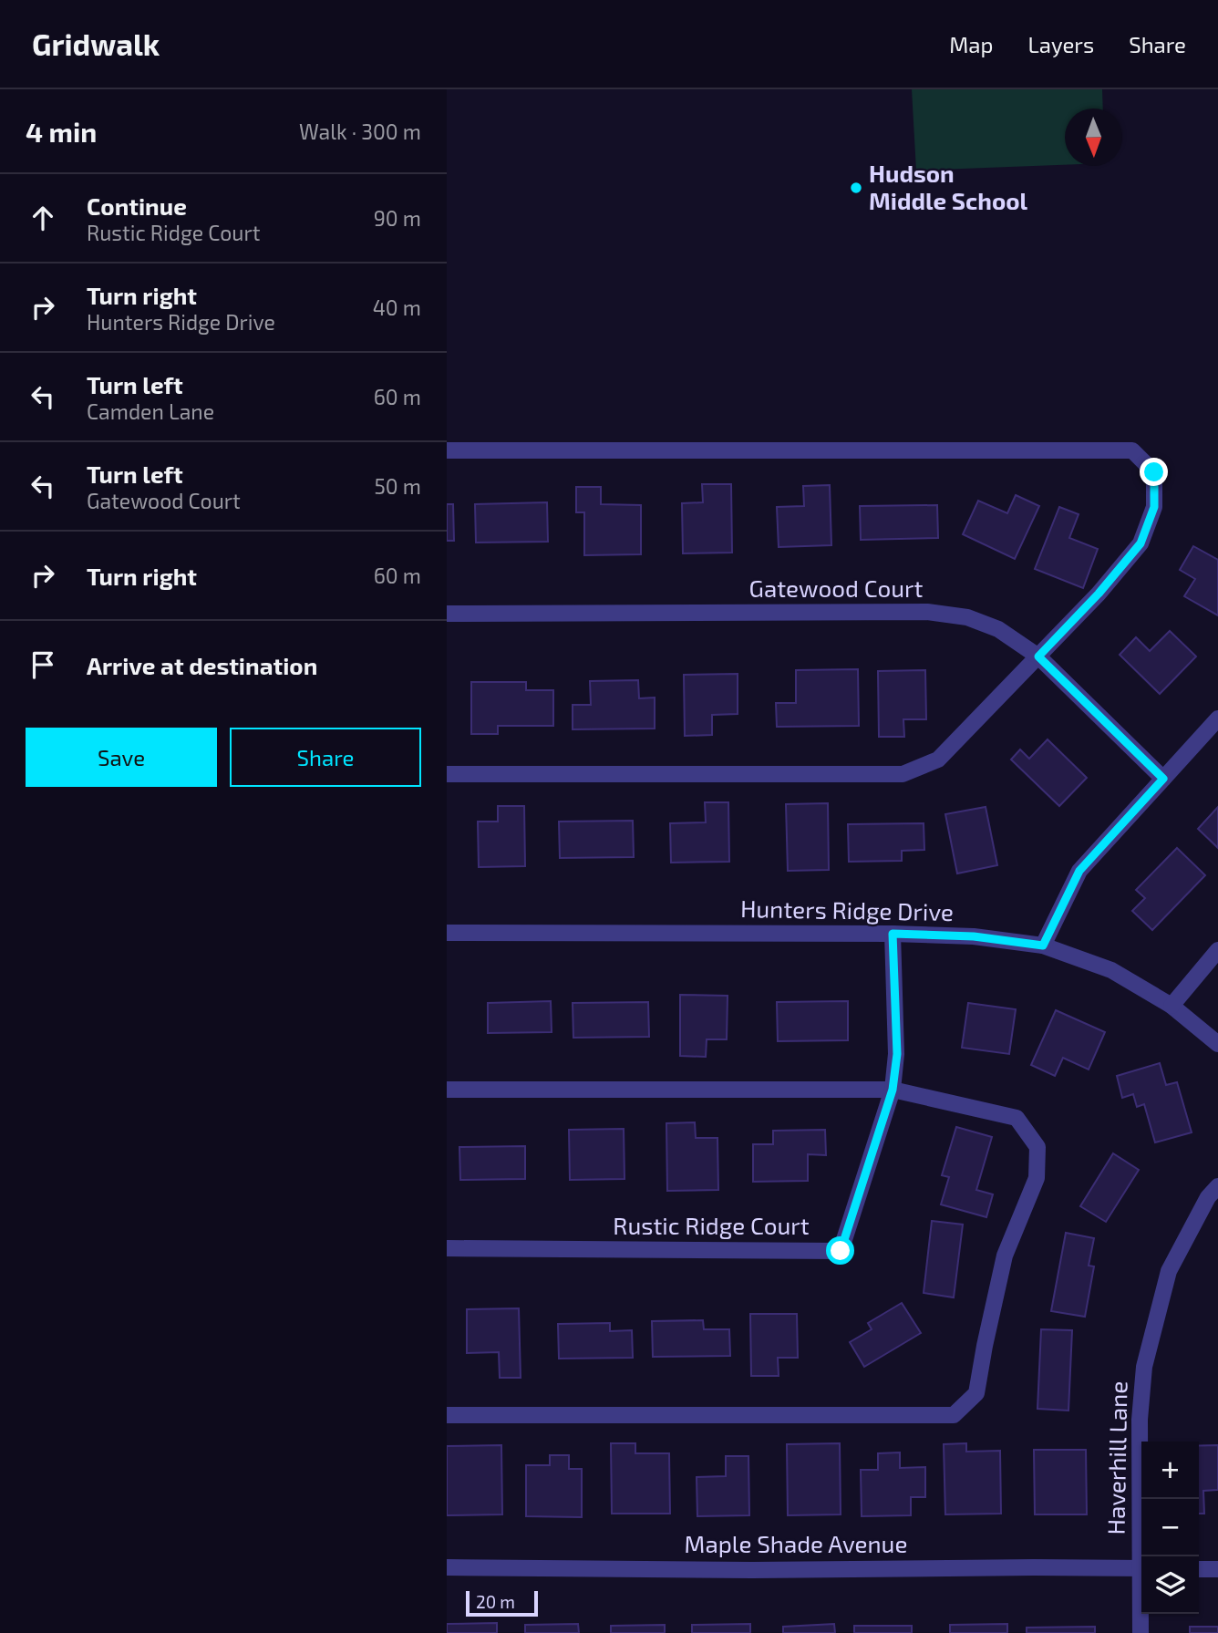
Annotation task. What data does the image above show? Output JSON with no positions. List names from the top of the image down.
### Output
{
  "streets": {
    "street": [
      "Gatewood Court",
      "Hunters Ridge Drive",
      "Rustic Ridge Court",
      "Haverhill Lane",
      "Maple Shade Avenue"
    ]
  },
  "crossings": [
    ["Hunters Ridge Drive", "Rustic Ridge Court"]
  ],
  "places": ["Hudson Middle School"],
  "scale_bar": "20 m",
  "north": "bottom",
  "page": {
    "header": "Gridwalk",
    "nav": ["Map", "Layers", "Share"],
    "heading": ["4 min", "Walk · 300 m"],
    "list": [
      ["Continue", "Rustic Ridge Court", "90 m"],
      ["Turn right", "Hunters Ridge Drive", "40 m"],
      ["Turn left", "Camden Lane", "60 m"],
      ["Turn left", "Gatewood Court", "50 m"],
      ["Turn right", "60 m"],
      "Arrive at destination"
    ],
    "buttons": ["Save", "Share"],
    "map_buttons": ["+", "−"],
    "scale": "20 m"
  }
}
